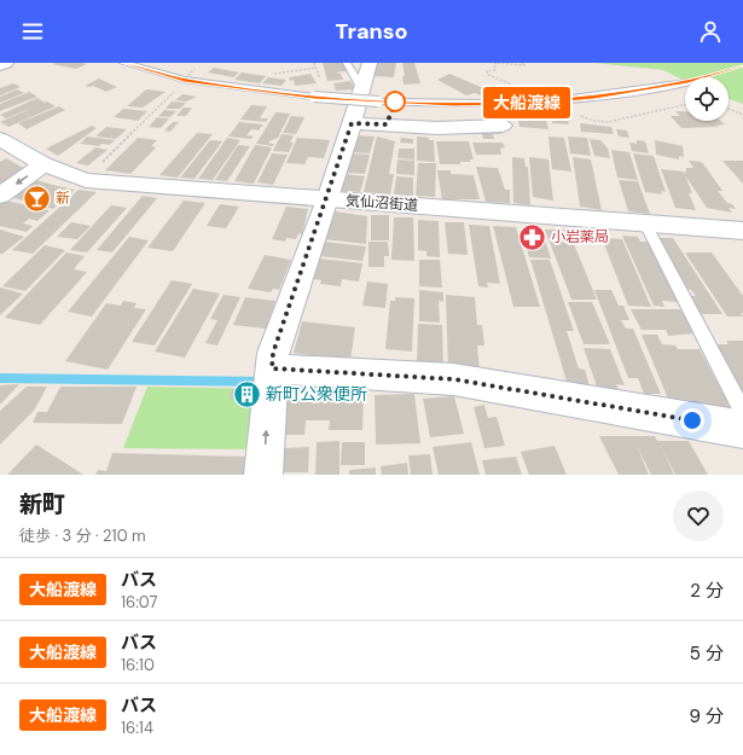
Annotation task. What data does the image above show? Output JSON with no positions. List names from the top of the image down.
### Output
{
  "streets": {
    "street": ["気仙沼街道"]
  },
  "places": {
    "bar": ["新"],
    "pharmacy": ["小岩薬局"],
    "building": ["新町公衆便所"]
  },
  "lines": ["bus line 大船渡線"],
  "page": {
    "header": "Transo",
    "on_map": "大船渡線",
    "heading": ["新町", "徒歩 · 3 分 · 210 m"],
    "list": [
      {
        "mark": "大船渡線",
        "name": "バス",
        "note": "16:07",
        "value": "2 分"
      },
      {
        "mark": "大船渡線",
        "name": "バス",
        "note": "16:10",
        "value": "5 分"
      },
      {
        "mark": "大船渡線",
        "name": "バス",
        "note": "16:14",
        "value": "9 分"
      }
    ]
  }
}
